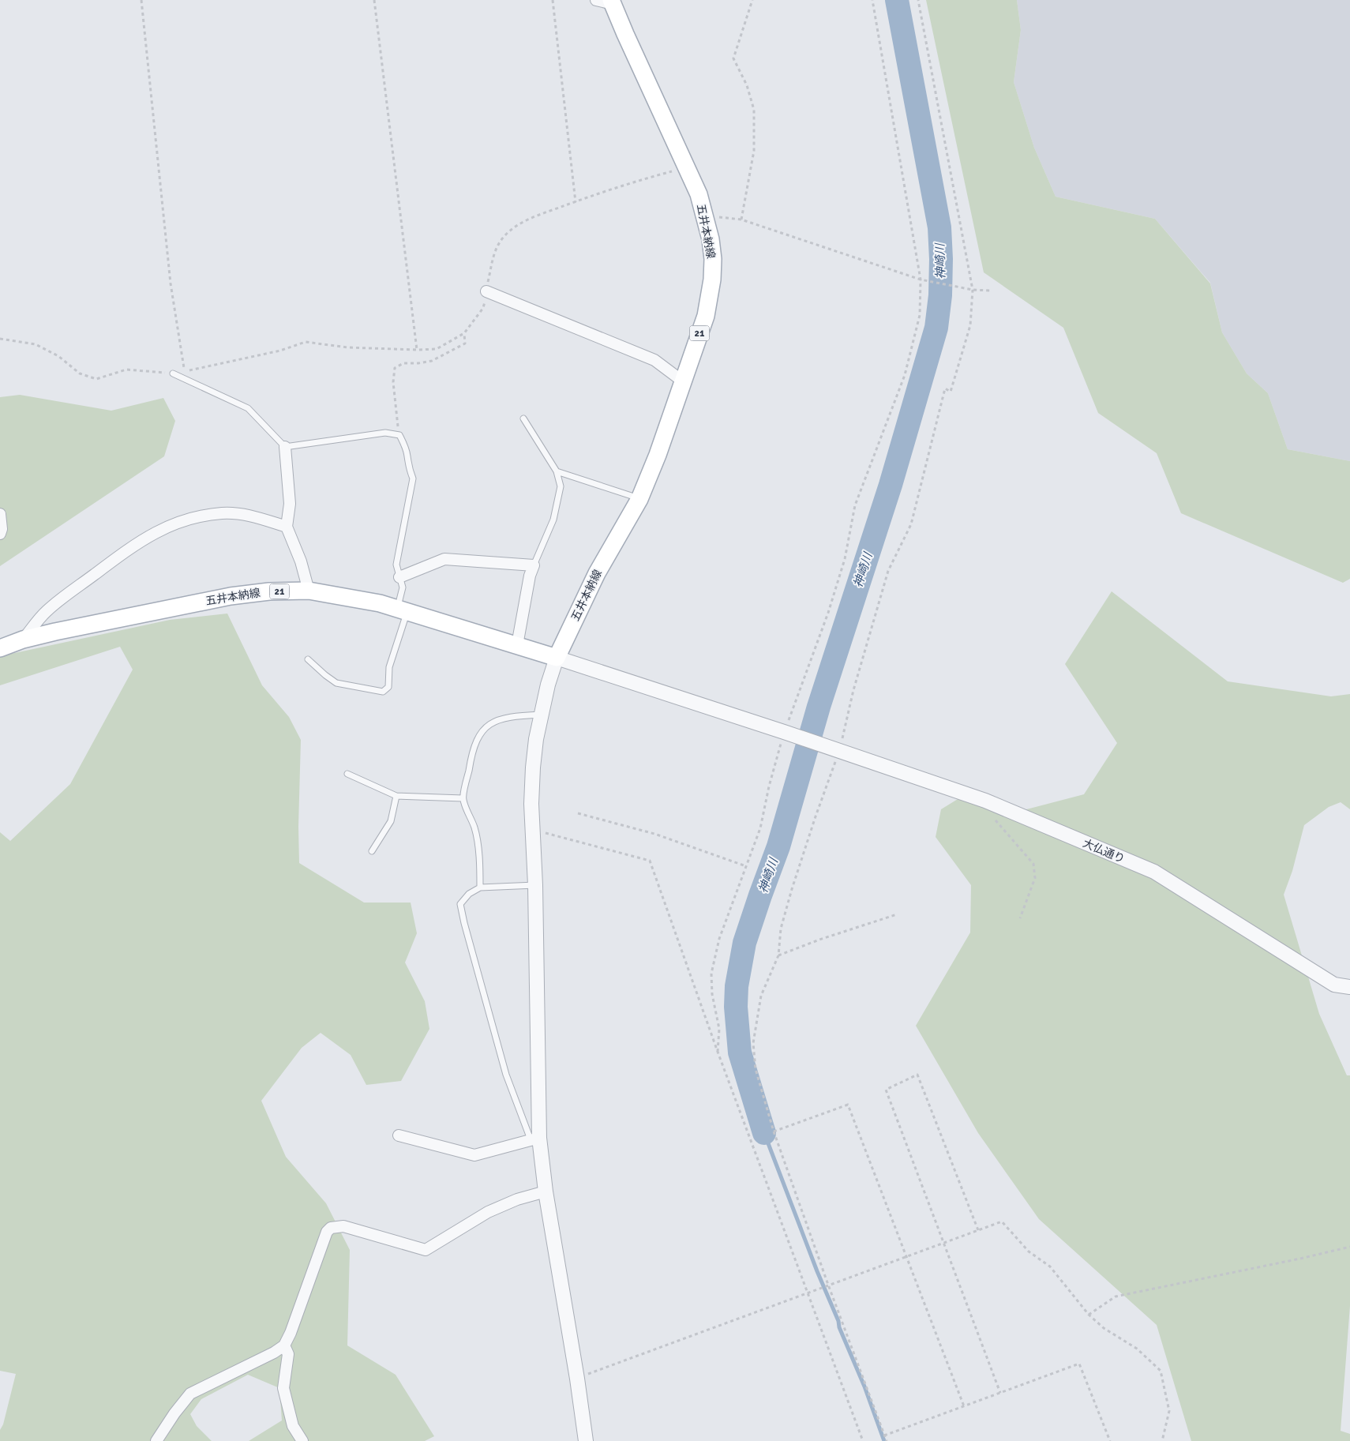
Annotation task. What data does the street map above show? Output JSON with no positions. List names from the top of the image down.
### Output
{
  "streets": {
    "main road": ["五井本納線", "21"],
    "street": ["大仏通り"]
  },
  "crossings": [
    ["五井本納線", "大仏通り"]
  ],
  "water": ["神崎川"]
}
